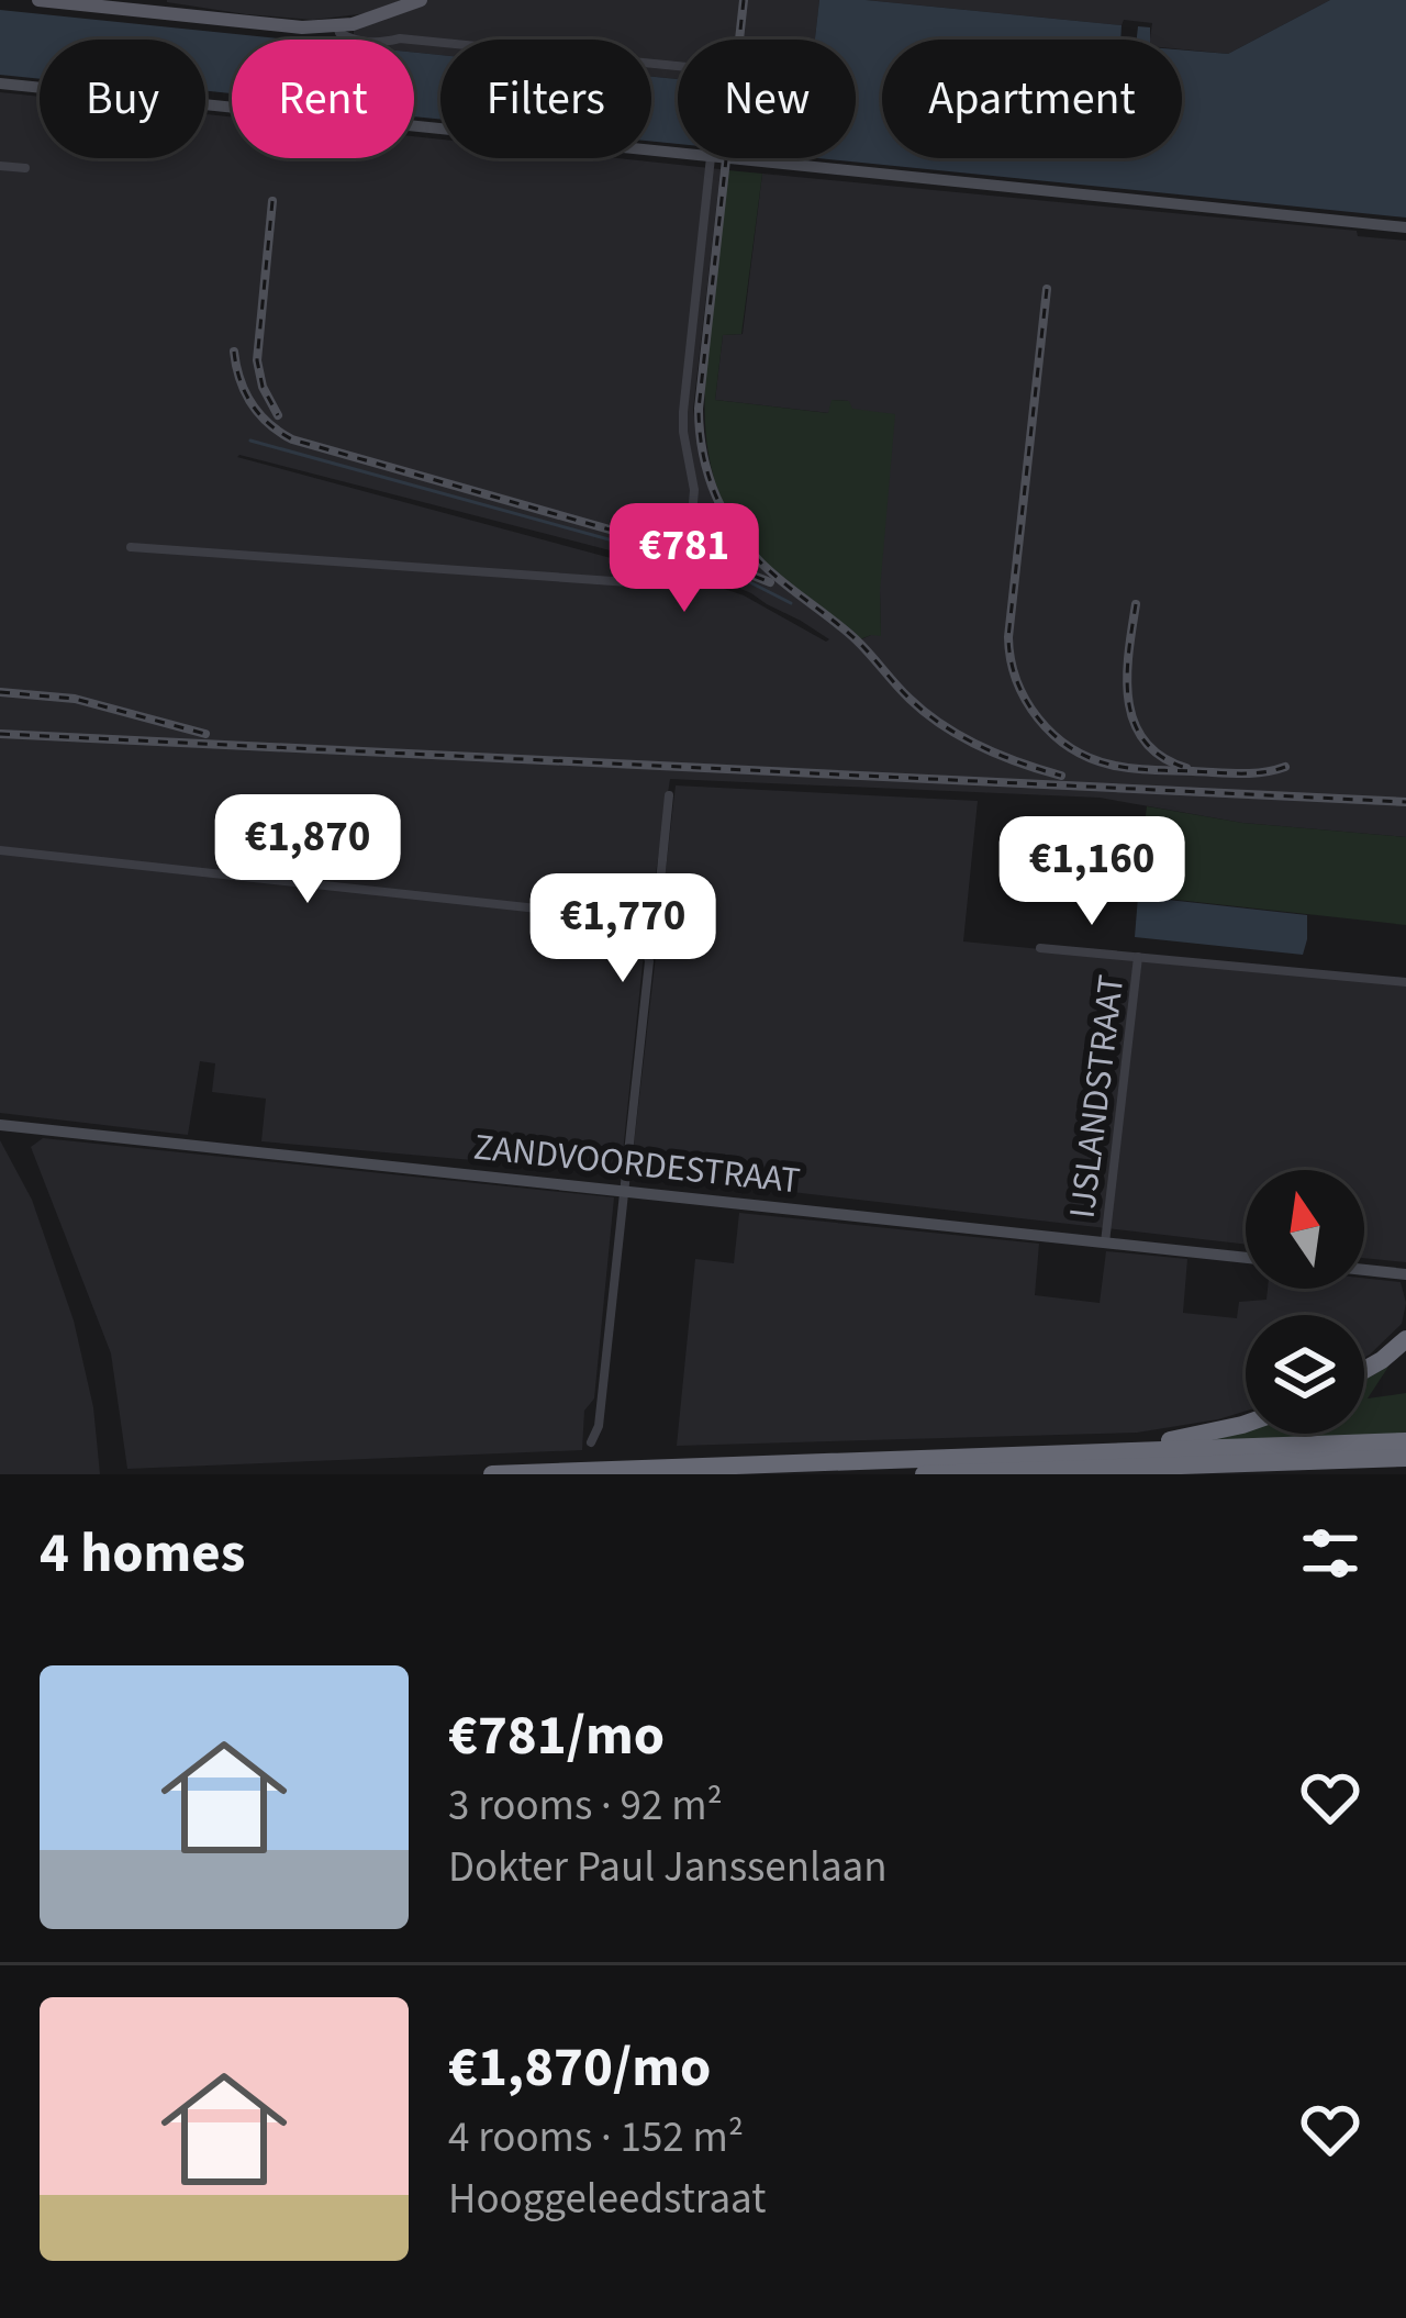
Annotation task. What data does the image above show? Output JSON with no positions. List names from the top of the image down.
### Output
{
  "streets": {
    "street": ["IJSLANDSTRAAT", "ZANDVOORDESTRAAT"]
  },
  "crossings": [
    ["IJSLANDSTRAAT", "ZANDVOORDESTRAAT"]
  ],
  "north": "top",
  "page": {
    "chip": [
      "Buy",
      "Rent",
      "Filters",
      "New",
      "Apartment"
    ],
    "price": [
      "€781",
      "€1,870",
      "€1,160",
      "€1,770"
    ],
    "heading": "4 homes",
    "list": [
      {
        "name": "€781/mo",
        "note": "3 rooms · 92 m² · Dokter Paul Janssenlaan"
      },
      {
        "name": "€1,870/mo",
        "note": "4 rooms · 152 m² · Hooggeleedstraat"
      }
    ]
  }
}
